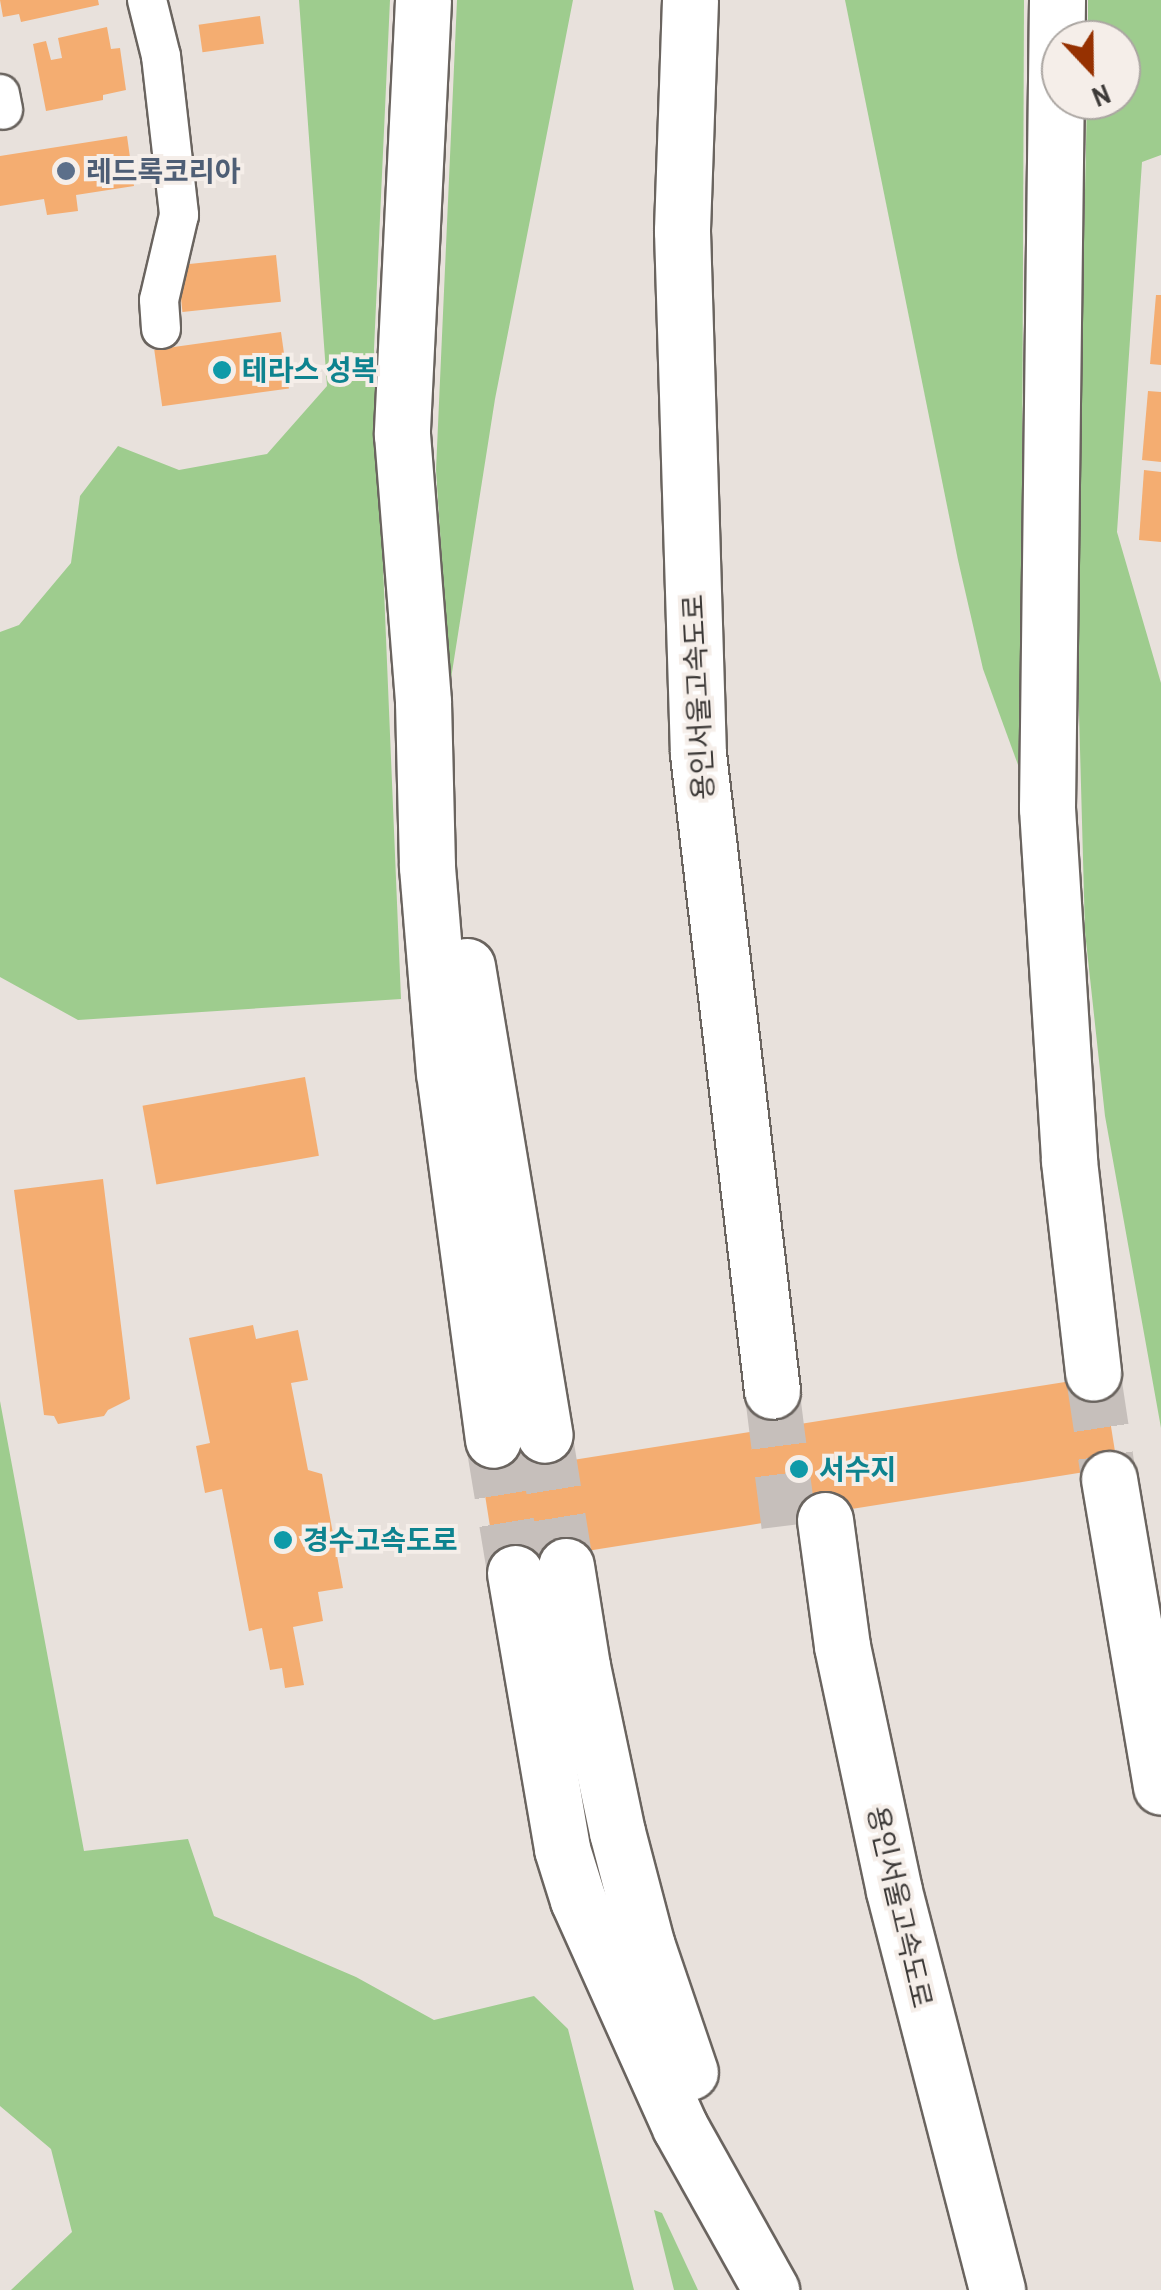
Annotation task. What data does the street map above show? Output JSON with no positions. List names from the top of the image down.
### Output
{
  "streets": {
    "highway": ["용인서울고속도로"]
  },
  "places": [
    "레드록코리아",
    "테라스 성복",
    "서수지",
    "경수고속도로"
  ],
  "north": "bottom"
}
